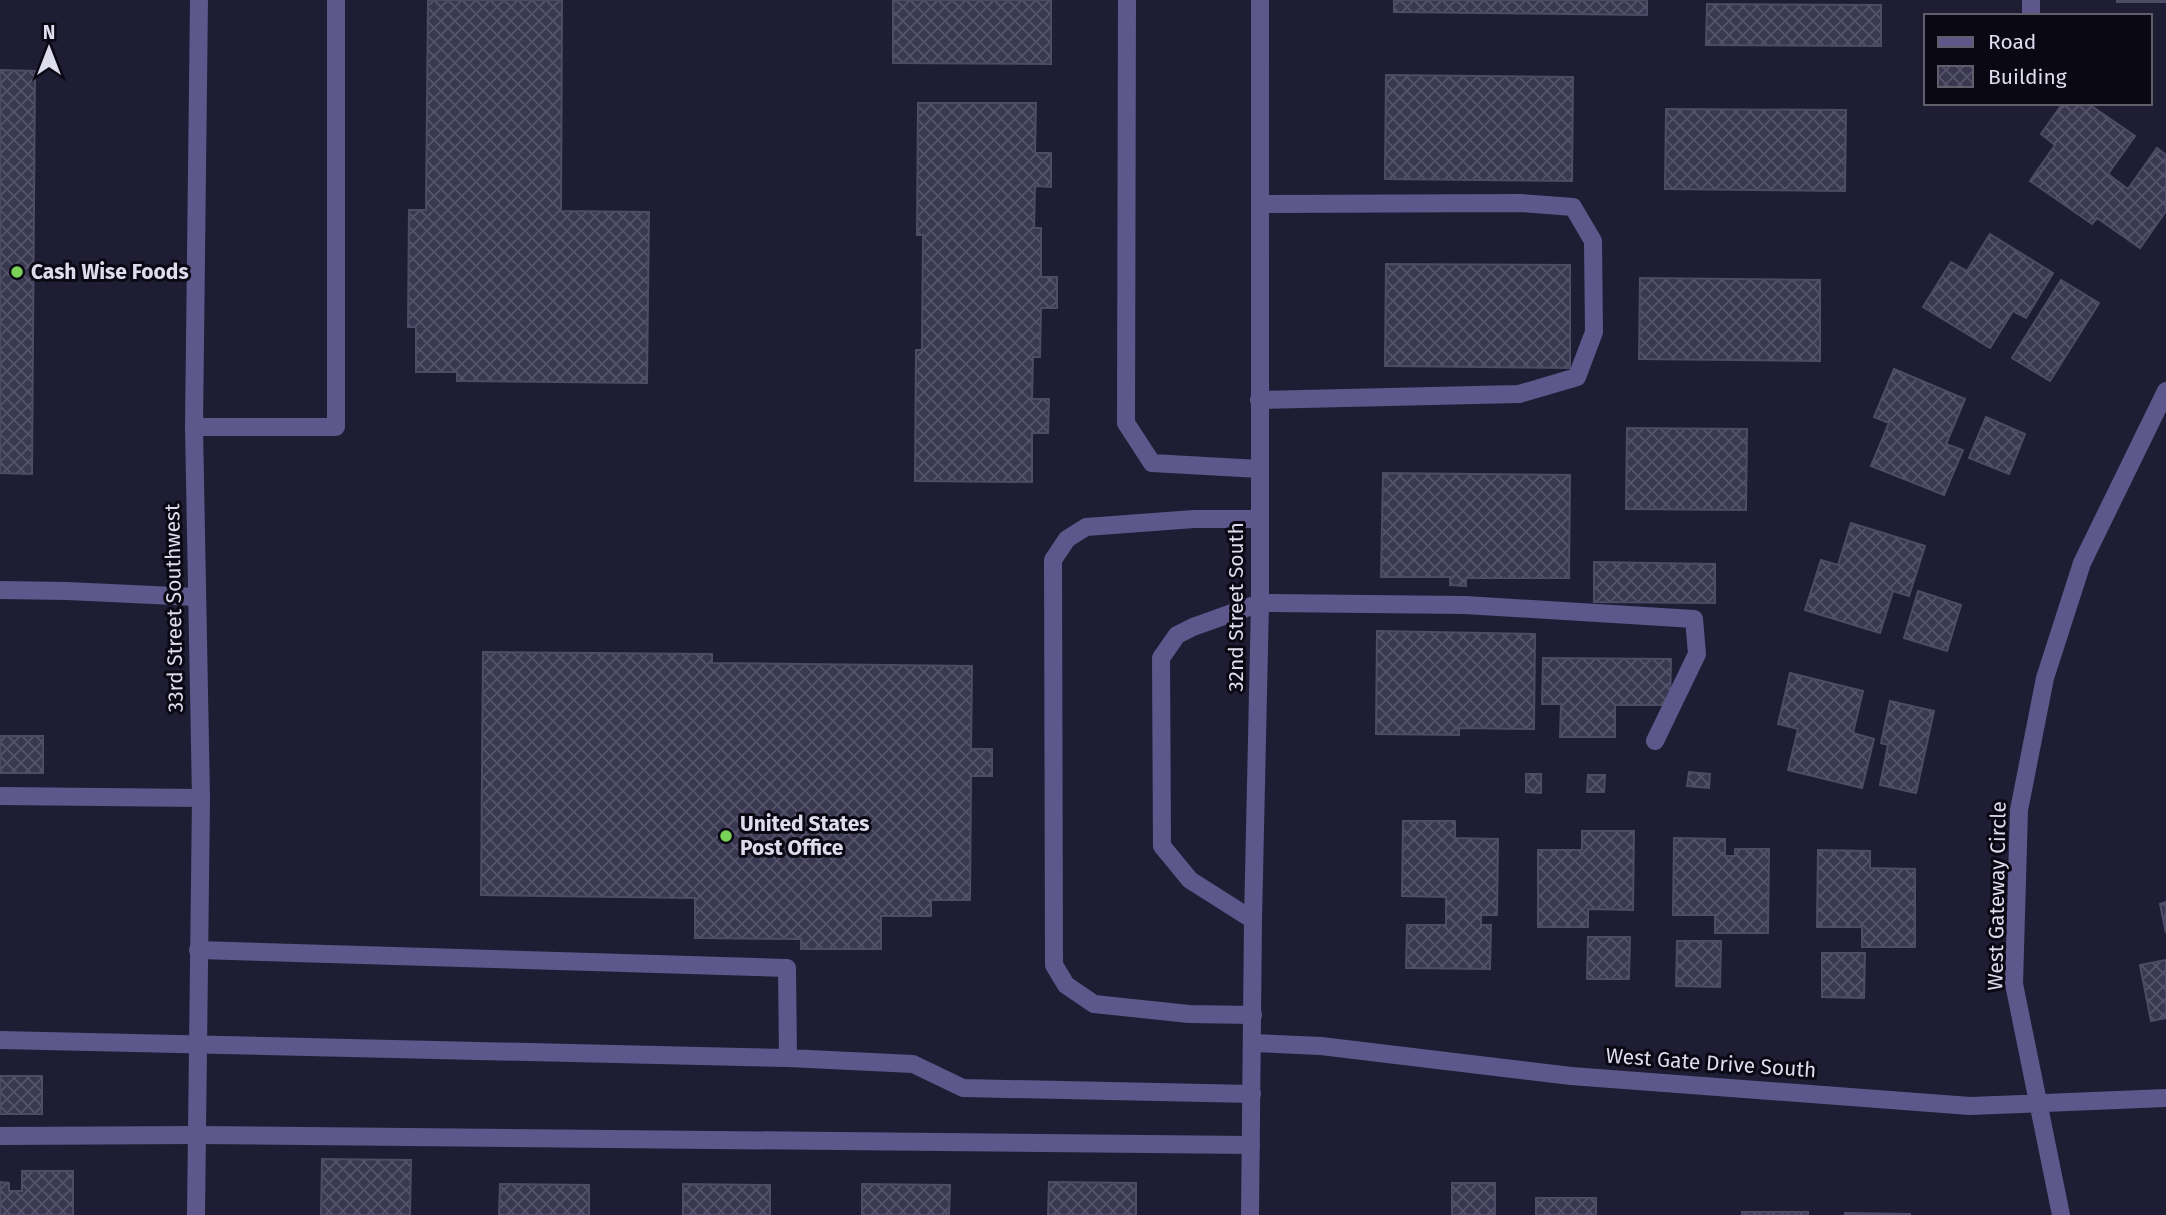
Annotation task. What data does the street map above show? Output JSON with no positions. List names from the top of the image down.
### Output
{
  "streets": {
    "street": [
      "32nd Street South",
      "33rd Street Southwest",
      "West Gateway Circle",
      "West Gate Drive South"
    ]
  },
  "crossings": [
    ["32nd Street South", "West Gate Drive South"],
    ["West Gateway Circle", "West Gate Drive South"]
  ],
  "places": ["Cash Wise Foods", "United States Post Office"],
  "legend": ["Road", "Building"],
  "north": "top"
}
